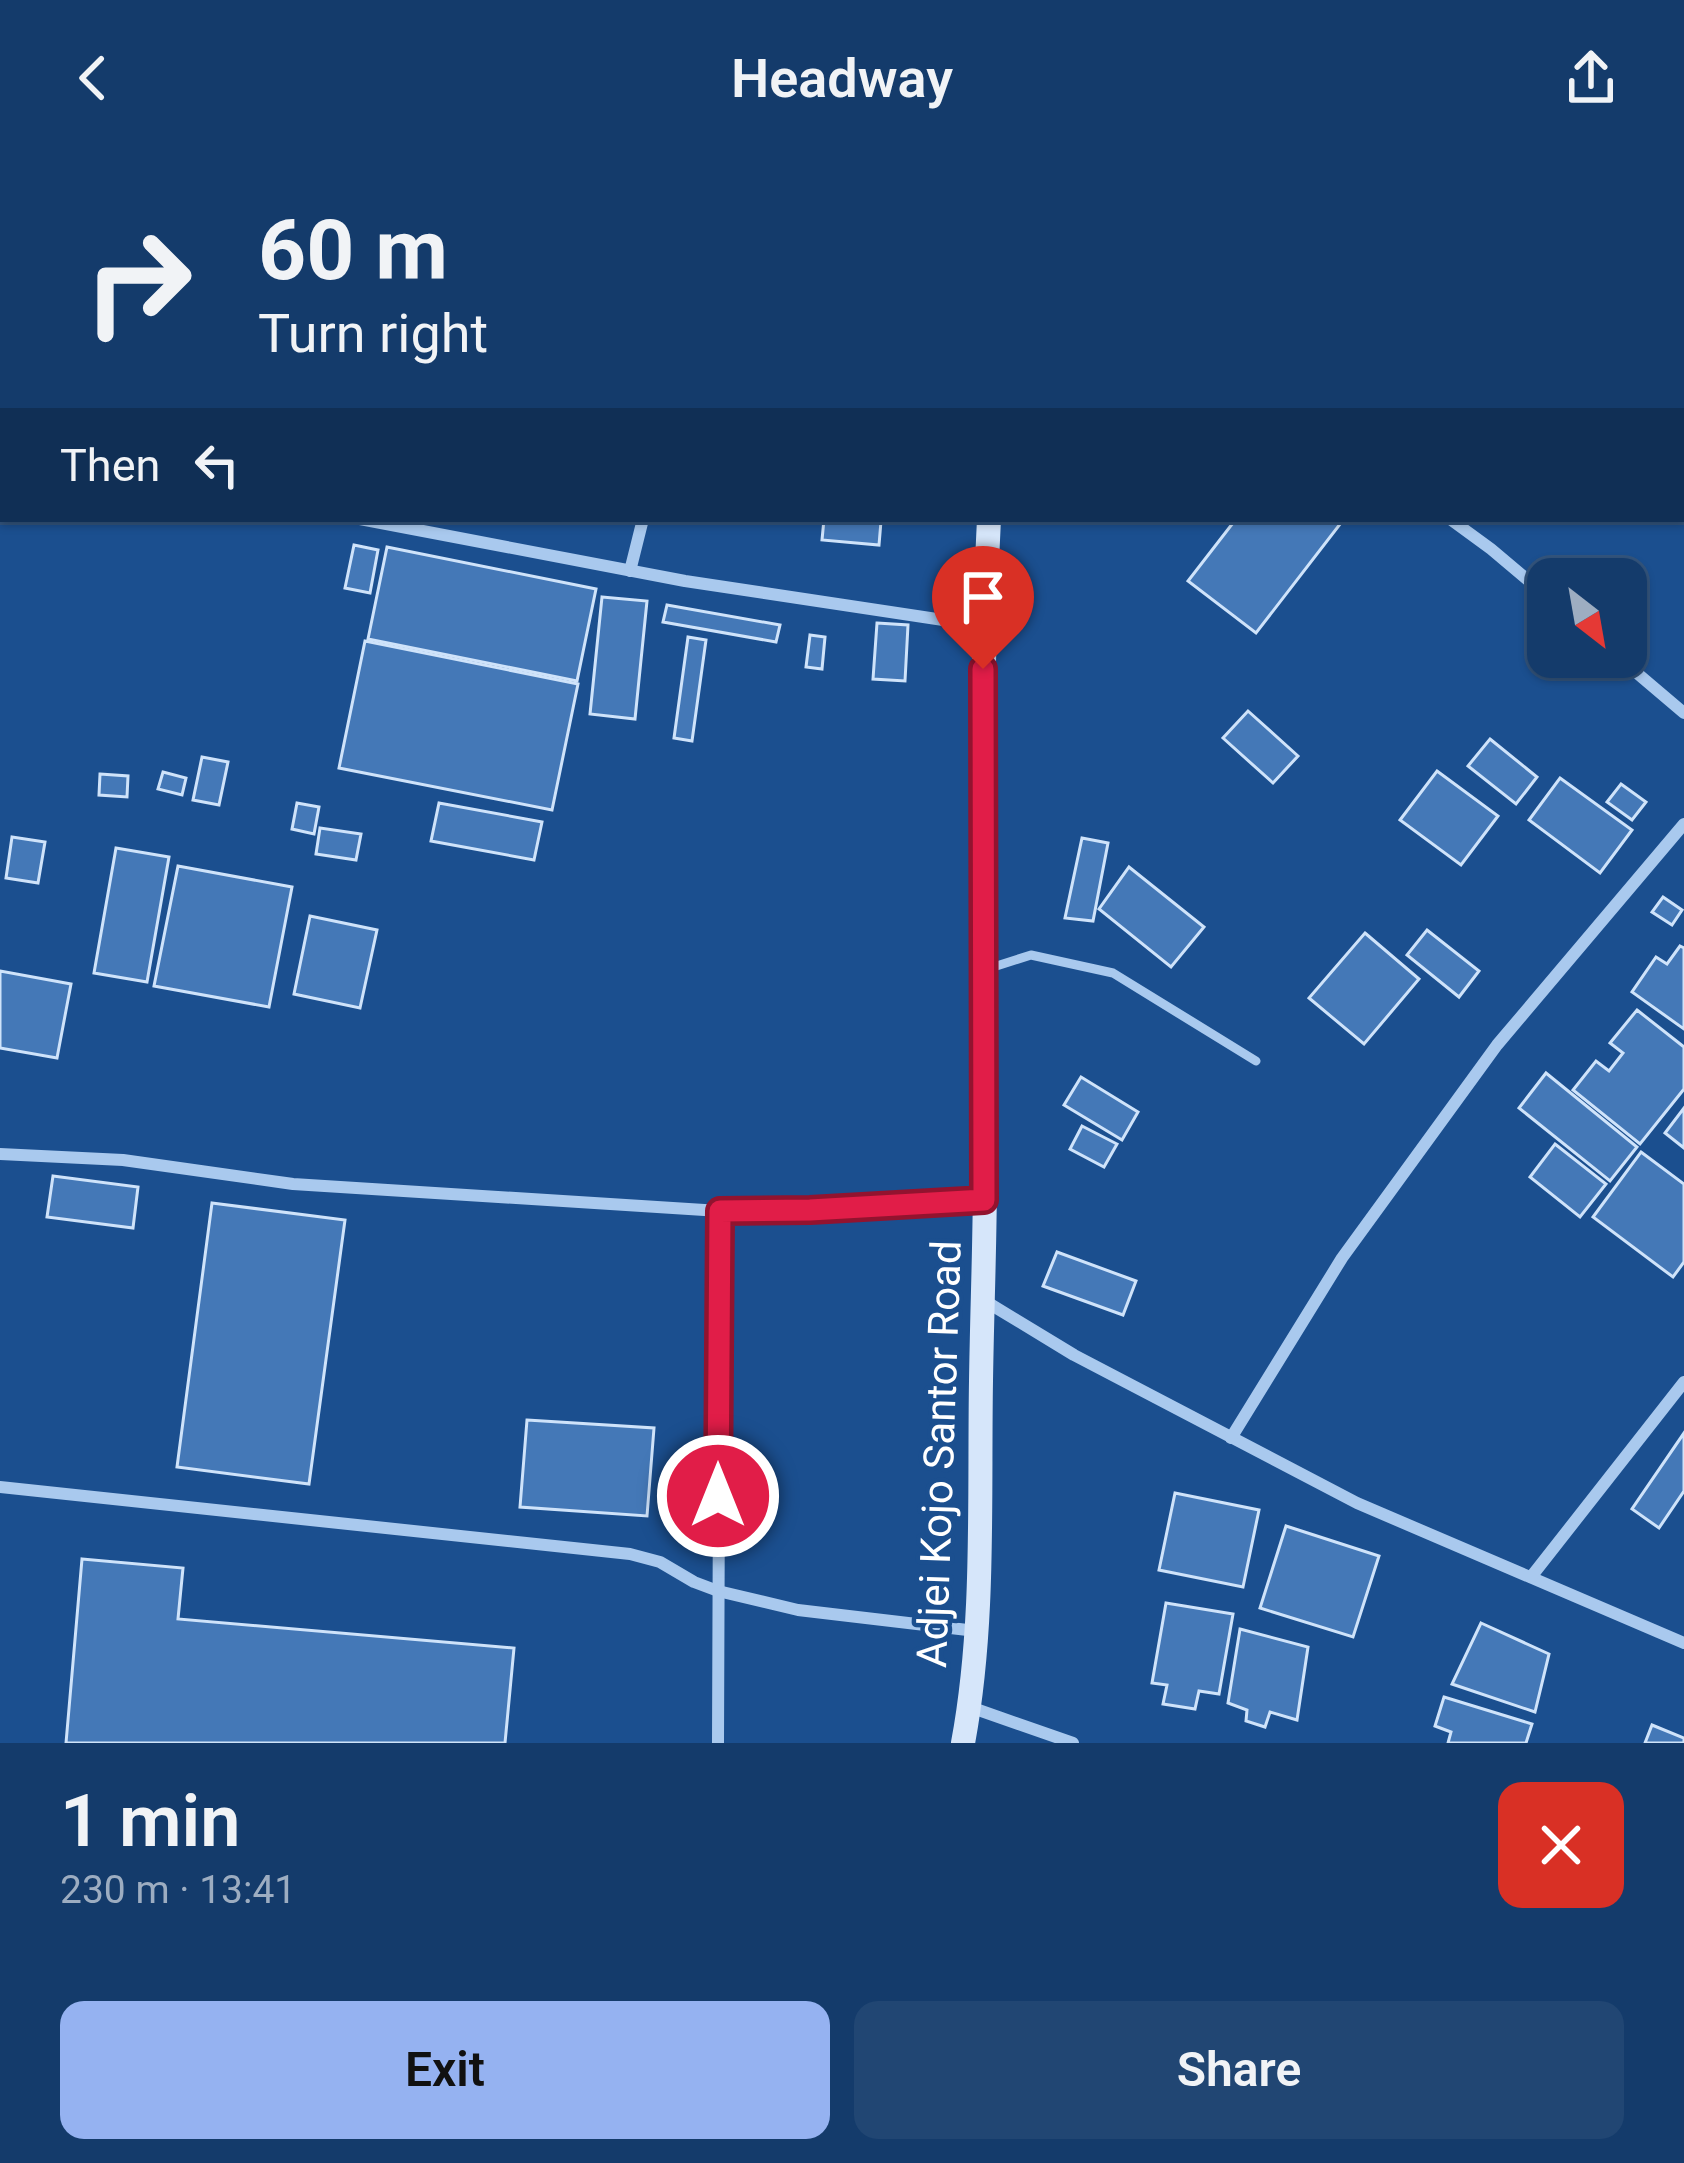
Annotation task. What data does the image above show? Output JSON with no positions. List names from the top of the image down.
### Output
{
  "streets": {
    "street": ["Adjei Kojo Santor Road"]
  },
  "north": "bottom right",
  "page": {
    "header": "Headway",
    "turn": ["60 m", "Turn right"],
    "then": "Then",
    "heading": ["1 min", "230 m · 13:41"],
    "buttons": ["Exit", "Share"]
  }
}
